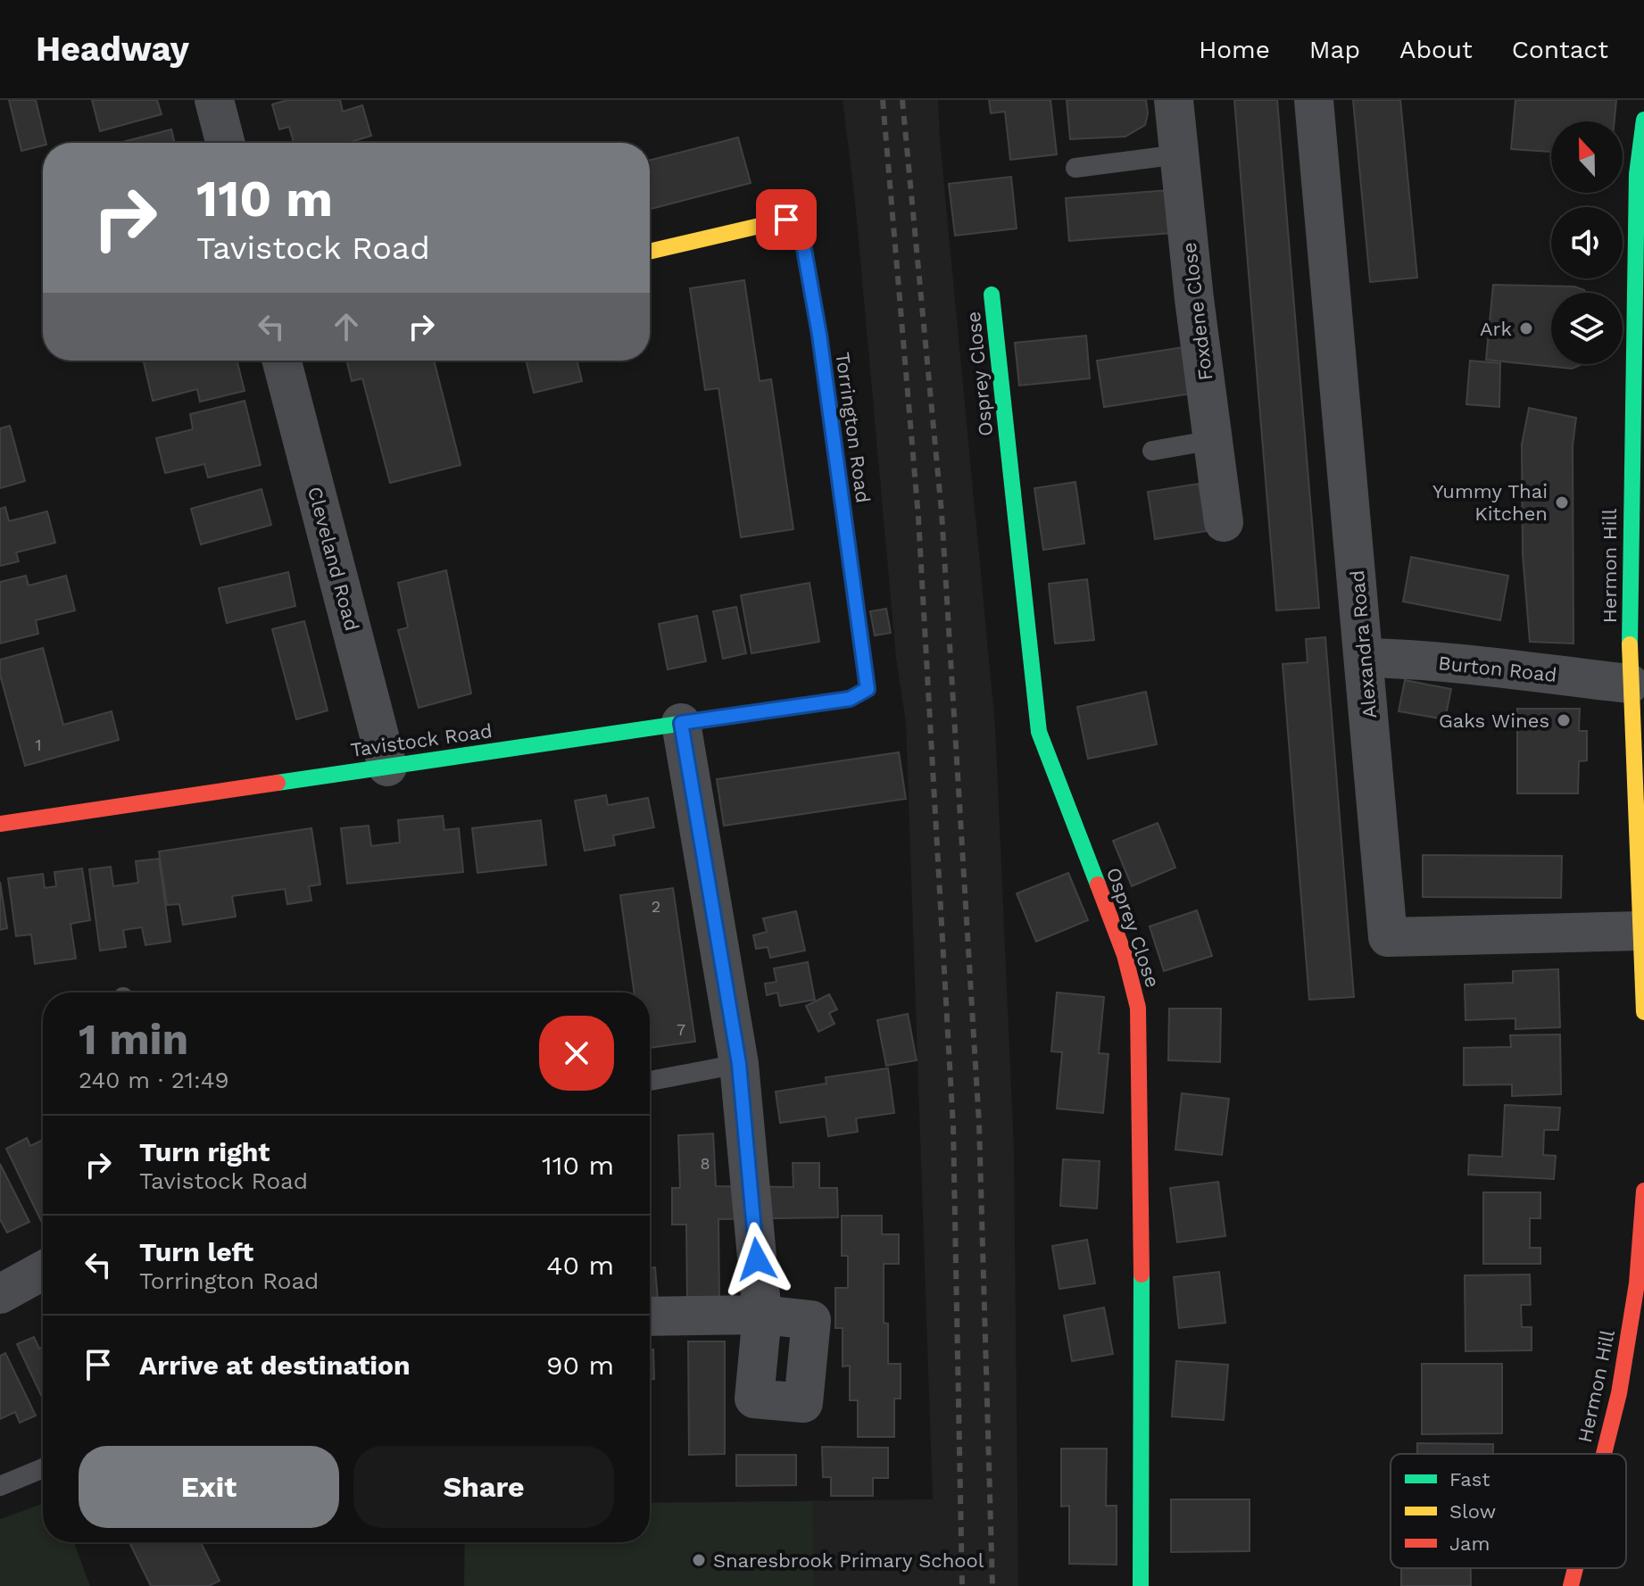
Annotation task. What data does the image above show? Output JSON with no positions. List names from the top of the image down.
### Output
{
  "streets": {
    "street": [
      "Foxdene Close",
      "Osprey Close",
      "Torrington Road",
      "Cleveland Road",
      "Hermon Hill",
      "Alexandra Road",
      "Burton Road",
      "Tavistock Road"
    ]
  },
  "crossings": [
    ["Torrington Road", "Tavistock Road"],
    ["Cleveland Road", "Tavistock Road"],
    ["Hermon Hill", "Alexandra Road"],
    ["Hermon Hill", "Burton Road"],
    ["Alexandra Road", "Burton Road"]
  ],
  "places": [
    "Ark",
    "Yummy Thai Kitchen",
    "Gaks Wines",
    "Snaresbrook Primary School"
  ],
  "house_numbers": [
    "1",
    "2",
    "7",
    "8"
  ],
  "legend": ["Fast", "Slow", "Jam"],
  "north": "top",
  "page": {
    "header": "Headway",
    "nav": [
      "Home",
      "Map",
      "About",
      "Contact"
    ],
    "turn": ["110 m", "Tavistock Road"],
    "heading": ["1 min", "240 m · 21:49"],
    "list": [
      {
        "name": "Turn right",
        "note": "Tavistock Road",
        "value": "110 m"
      },
      {
        "name": "Turn left",
        "note": "Torrington Road",
        "value": "40 m"
      },
      {
        "name": "Arrive at destination",
        "value": "90 m"
      }
    ],
    "buttons": ["Exit", "Share"]
  }
}
